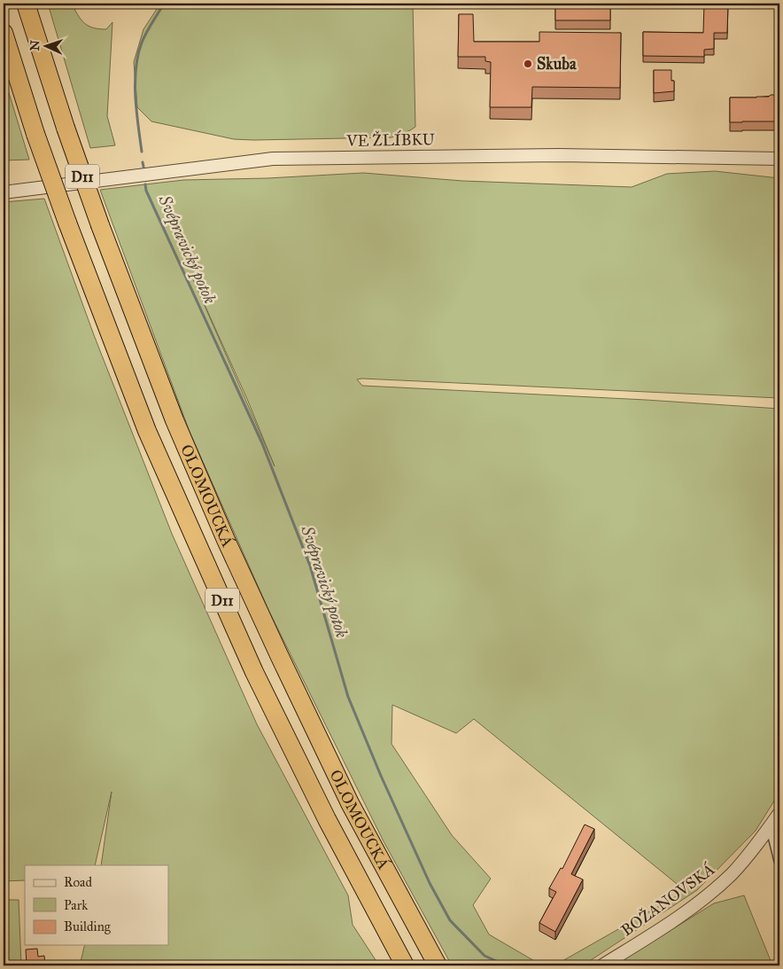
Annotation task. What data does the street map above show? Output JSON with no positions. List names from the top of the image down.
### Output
{
  "streets": {
    "highway": ["D11", "OLOMOUCKÁ"],
    "street": ["VE ŽLÍBKU", "BOŽANOVSKÁ"]
  },
  "water": ["Svépravický potok"],
  "places": ["Skuba"],
  "legend": ["Road", "Park", "Building"],
  "north": "left"
}
